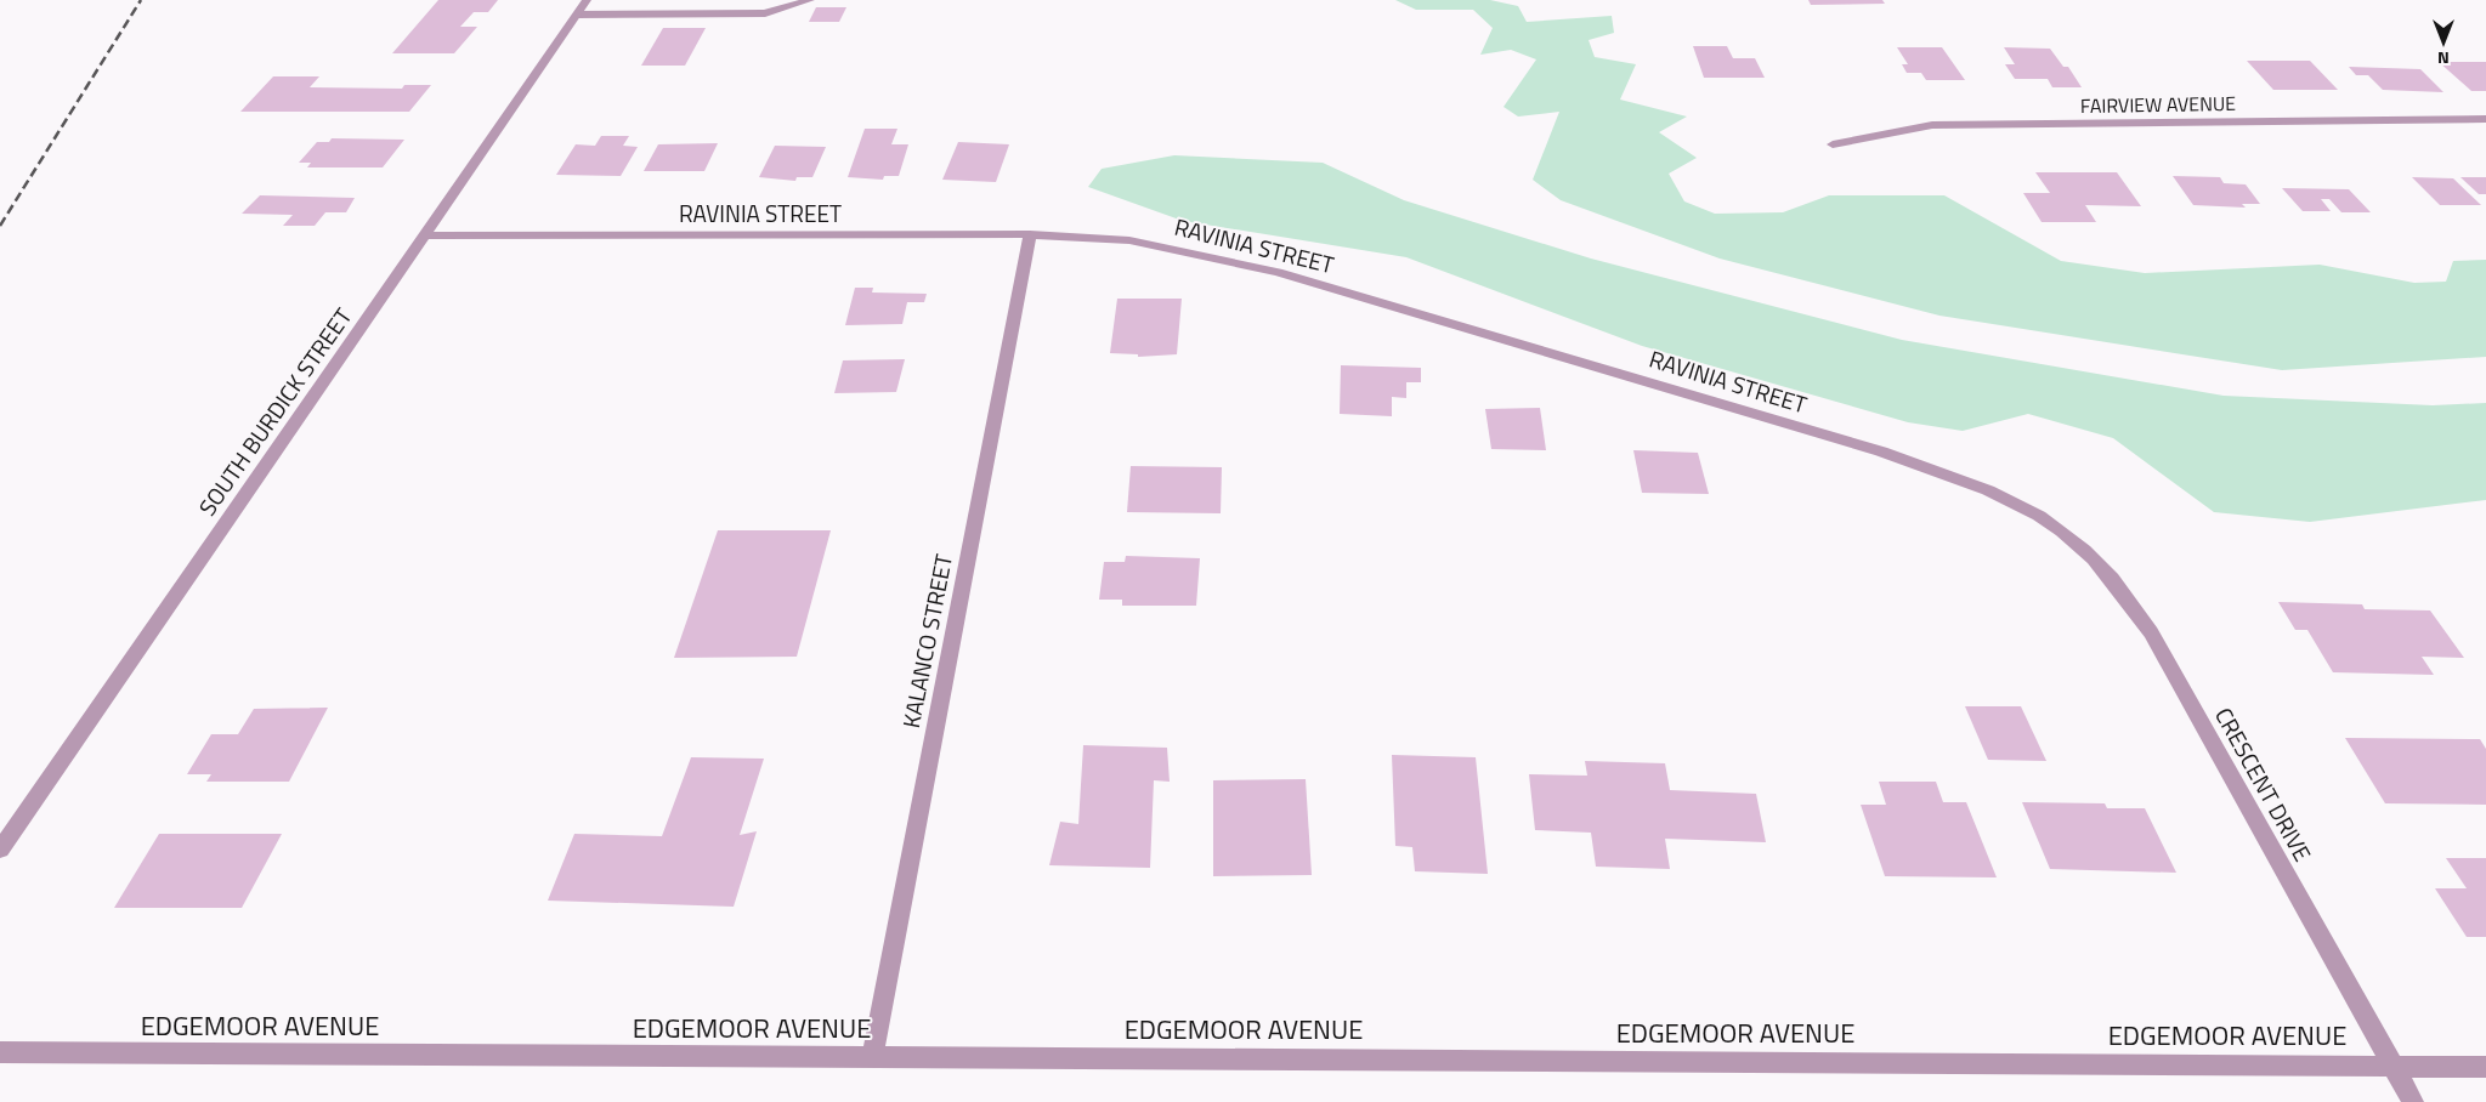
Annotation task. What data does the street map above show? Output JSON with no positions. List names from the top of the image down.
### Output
{
  "streets": {
    "street": [
      "FAIRVIEW AVENUE",
      "RAVINIA STREET",
      "SOUTH BURDICK STREET",
      "KALANCO STREET",
      "CRESCENT DRIVE",
      "EDGEMOOR AVENUE"
    ]
  },
  "crossings": [
    ["RAVINIA STREET", "SOUTH BURDICK STREET"],
    ["RAVINIA STREET", "KALANCO STREET"],
    ["RAVINIA STREET", "CRESCENT DRIVE"],
    ["KALANCO STREET", "EDGEMOOR AVENUE"],
    ["CRESCENT DRIVE", "EDGEMOOR AVENUE"]
  ],
  "north": "bottom"
}
